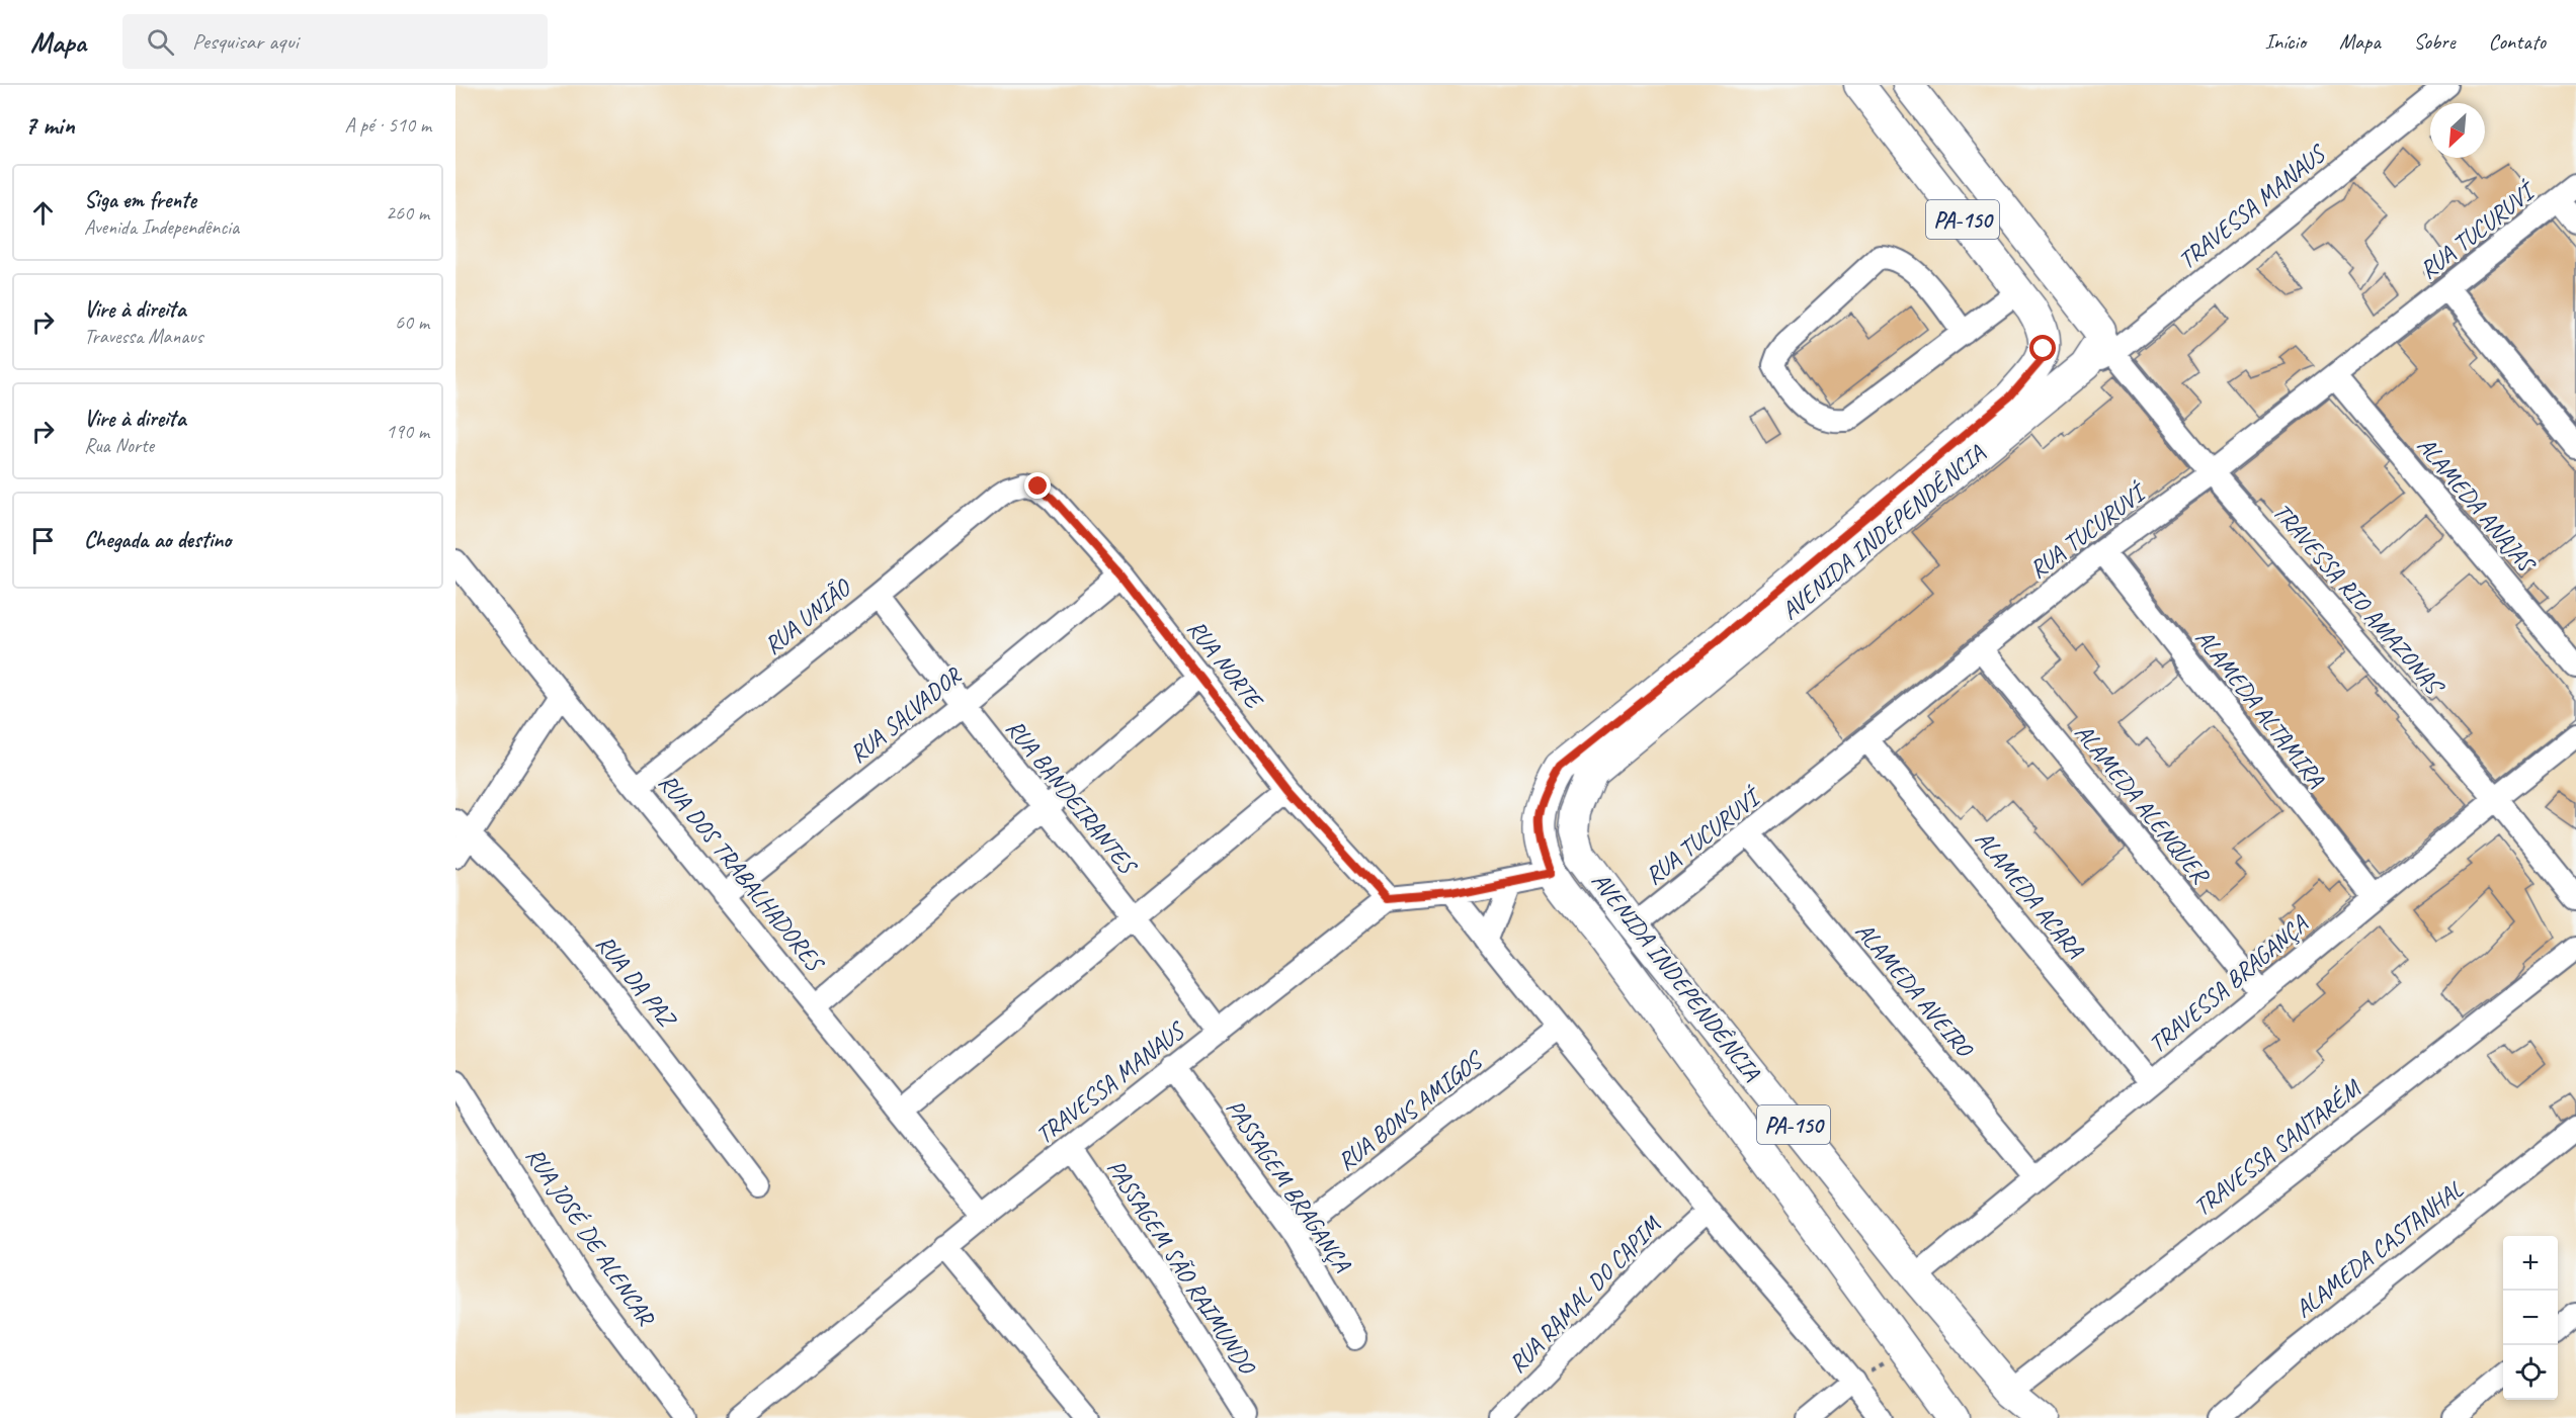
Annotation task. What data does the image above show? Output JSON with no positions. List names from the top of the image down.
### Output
{
  "streets": {
    "main road": ["PA-150", "AVENIDA INDEPENDÊNCIA"],
    "street": [
      "TRAVESSA MANAUS",
      "RUA TUCURUVÍ",
      "ALAMEDA ANAJAS",
      "TRAVESSA RIO AMAZONAS",
      "RUA UNIÃO",
      "RUA NORTE",
      "ALAMEDA ALTAMIRA",
      "RUA SALVADOR",
      "RUA BANDEIRANTES",
      "ALAMEDA ALENQUER",
      "RUA DOS TRABALHADORES",
      "ALAMEDA ACARA",
      "RUA DA PAZ",
      "TRAVESSA BRAGANÇA",
      "ALAMEDA AVEIRO",
      "RUA BONS AMIGOS",
      "TRAVESSA SANTARÉM",
      "PASSAGEM BRAGANÇA",
      "RUA JOSÉ DE ALENCAR",
      "ALAMEDA CASTANHAL",
      "PASSAGEM SÃO RAIMUNDO",
      "RUA RAMAL DO CAPIM"
    ]
  },
  "crossings": [
    ["TRAVESSA MANAUS", "PA-150"],
    ["TRAVESSA MANAUS", "AVENIDA INDEPENDÊNCIA"],
    ["TRAVESSA MANAUS", "TRAVESSA RIO AMAZONAS"],
    ["TRAVESSA MANAUS", "RUA NORTE"],
    ["TRAVESSA MANAUS", "RUA BANDEIRANTES"],
    ["TRAVESSA MANAUS", "RUA DOS TRABALHADORES"],
    ["TRAVESSA MANAUS", "PASSAGEM BRAGANÇA"],
    ["TRAVESSA MANAUS", "PASSAGEM SÃO RAIMUNDO"],
    ["PA-150", "AVENIDA INDEPENDÊNCIA"],
    ["PA-150", "TRAVESSA RIO AMAZONAS"],
    ["RUA TUCURUVÍ", "ALAMEDA ANAJAS"],
    ["RUA TUCURUVÍ", "AVENIDA INDEPENDÊNCIA"],
    ["RUA TUCURUVÍ", "TRAVESSA RIO AMAZONAS"],
    ["RUA TUCURUVÍ", "ALAMEDA ALTAMIRA"],
    ["RUA TUCURUVÍ", "ALAMEDA ALENQUER"],
    ["RUA TUCURUVÍ", "ALAMEDA ACARA"],
    ["RUA TUCURUVÍ", "ALAMEDA AVEIRO"],
    ["AVENIDA INDEPENDÊNCIA", "TRAVESSA RIO AMAZONAS"],
    ["AVENIDA INDEPENDÊNCIA", "TRAVESSA BRAGANÇA"],
    ["AVENIDA INDEPENDÊNCIA", "TRAVESSA SANTARÉM"],
    ["TRAVESSA RIO AMAZONAS", "TRAVESSA BRAGANÇA"],
    ["RUA UNIÃO", "RUA NORTE"],
    ["RUA UNIÃO", "RUA BANDEIRANTES"],
    ["RUA UNIÃO", "RUA DOS TRABALHADORES"],
    ["RUA NORTE", "RUA SALVADOR"],
    ["ALAMEDA ALTAMIRA", "TRAVESSA BRAGANÇA"],
    ["RUA SALVADOR", "RUA BANDEIRANTES"],
    ["RUA SALVADOR", "RUA DOS TRABALHADORES"],
    ["ALAMEDA ALENQUER", "TRAVESSA BRAGANÇA"],
    ["ALAMEDA ACARA", "TRAVESSA BRAGANÇA"],
    ["TRAVESSA BRAGANÇA", "ALAMEDA AVEIRO"],
    ["RUA BONS AMIGOS", "PASSAGEM BRAGANÇA"]
  ],
  "north": "bottom left",
  "page": {
    "header": "Mapa",
    "search": "Pesquisar aqui",
    "nav": [
      "Início",
      "Mapa",
      "Sobre",
      "Contato"
    ],
    "heading": ["7 min", "A pé · 510 m"],
    "list": [
      ["Siga em frente", "Avenida Independência", "260 m"],
      ["Vire à direita", "Travessa Manaus", "60 m"],
      ["Vire à direita", "Rua Norte", "190 m"],
      "Chegada ao destino"
    ],
    "map_buttons": ["+", "−"]
  }
}
